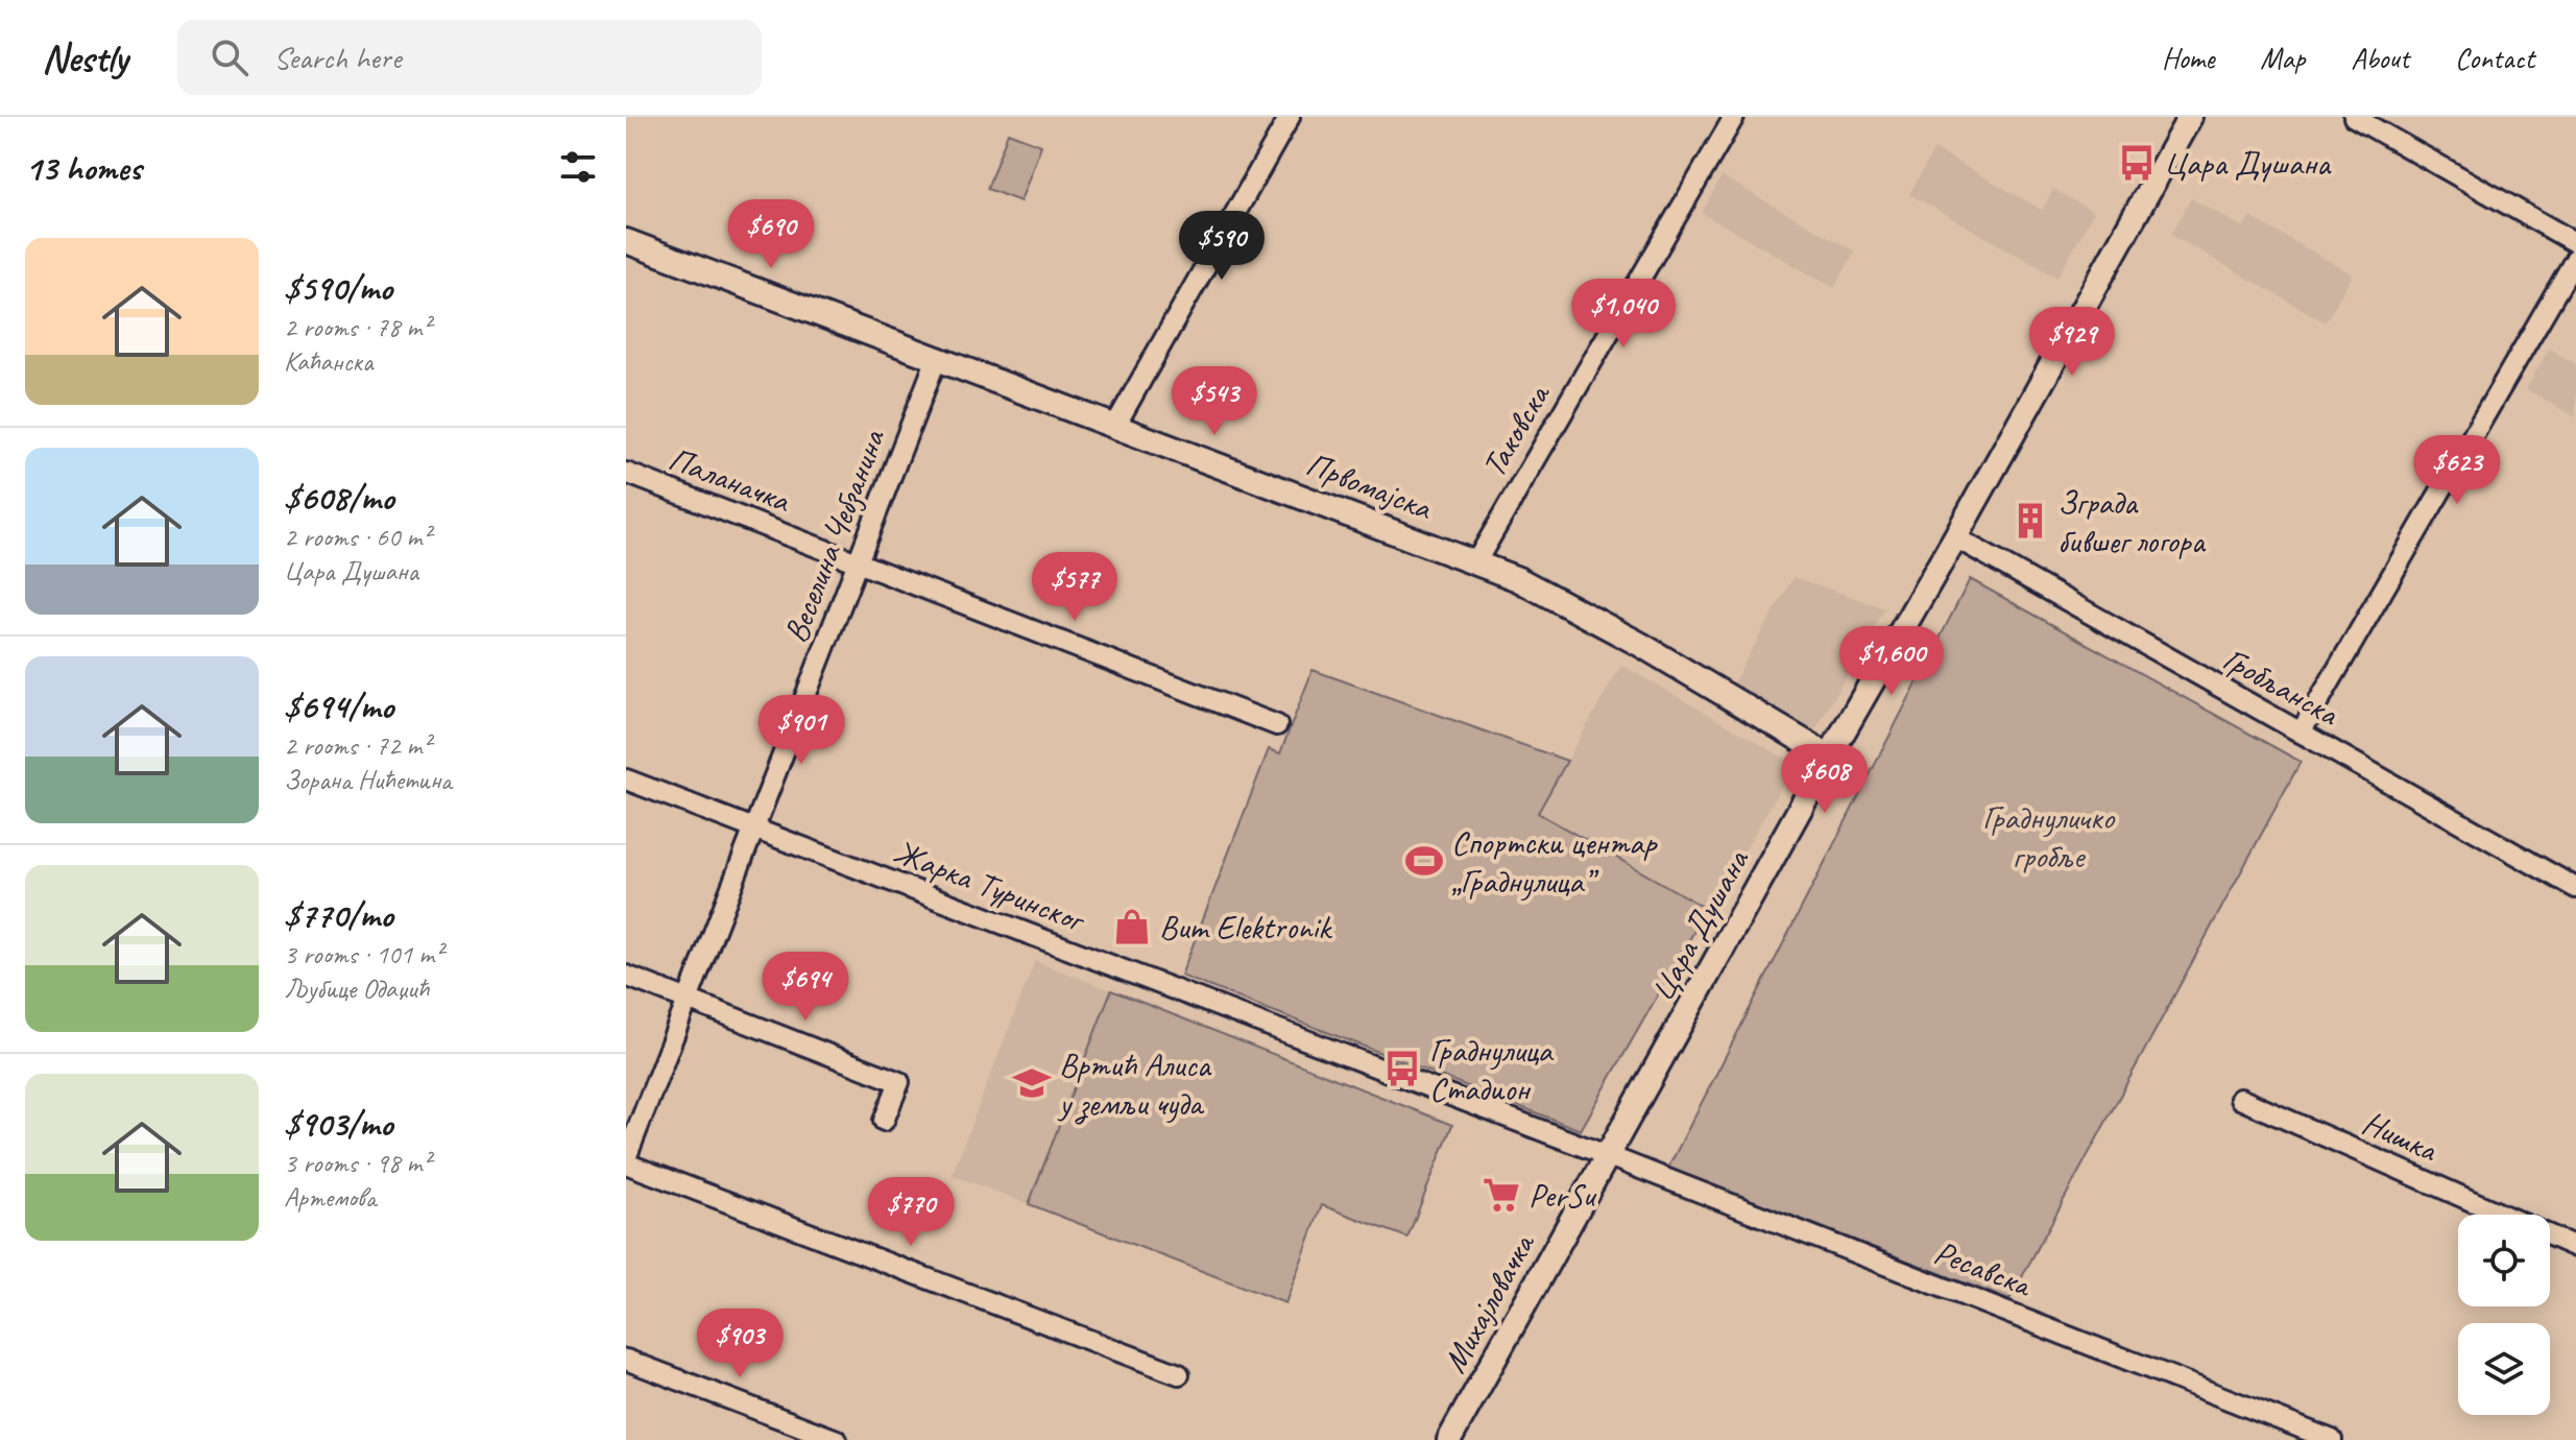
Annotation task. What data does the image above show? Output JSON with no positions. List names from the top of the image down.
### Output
{
  "streets": {
    "street": [
      "Таковска",
      "Паланачка",
      "Првомајска",
      "Веселина Чебзанина",
      "Гробљанска",
      "Жарка Туринског",
      "Цара Душана",
      "Нишка",
      "Ресавска",
      "Михајловачка"
    ]
  },
  "crossings": [
    ["Таковска", "Првомајска"],
    ["Паланачка", "Веселина Чебзанина"],
    ["Првомајска", "Веселина Чебзанина"],
    ["Првомајска", "Цара Душана"],
    ["Веселина Чебзанина", "Жарка Туринског"],
    ["Гробљанска", "Цара Душана"],
    ["Жарка Туринског", "Цара Душана"],
    ["Жарка Туринског", "Ресавска"],
    ["Жарка Туринског", "Михајловачка"],
    ["Цара Душана", "Ресавска"],
    ["Цара Душана", "Михајловачка"],
    ["Ресавска", "Михајловачка"]
  ],
  "parks": ["Граднуличко гробље"],
  "places": {
    "bus stop": ["Цара Душана", "Граднулица Стадион"],
    "building": ["Зграда бившег логора"],
    "sports": ["Спортски центар „Граднулица”"],
    "shop": ["Bum Elektronik"],
    "school or university": ["Вртић Алиса у земљи чуда"],
    "supermarket": ["PerSu"]
  },
  "page": {
    "header": "Nestly",
    "search": "Search here",
    "nav": [
      "Home",
      "Map",
      "About",
      "Contact"
    ],
    "heading": "13 homes",
    "price": [
      "$690",
      "$590",
      "$1,040",
      "$929",
      "$543",
      "$623",
      "$577",
      "$1,600",
      "$901",
      "$608",
      "$694",
      "$770",
      "$903"
    ],
    "list": [
      {
        "name": "$590/mo",
        "note": "2 rooms · 78 m² · Каћанска"
      },
      {
        "name": "$608/mo",
        "note": "2 rooms · 60 m² · Цара Душана"
      },
      {
        "name": "$694/mo",
        "note": "2 rooms · 72 m² · Зорана Нићетина"
      },
      {
        "name": "$770/mo",
        "note": "3 rooms · 101 m² · Љубице Одаџић"
      },
      {
        "name": "$903/mo",
        "note": "3 rooms · 98 m² · Артемова"
      }
    ]
  }
}
